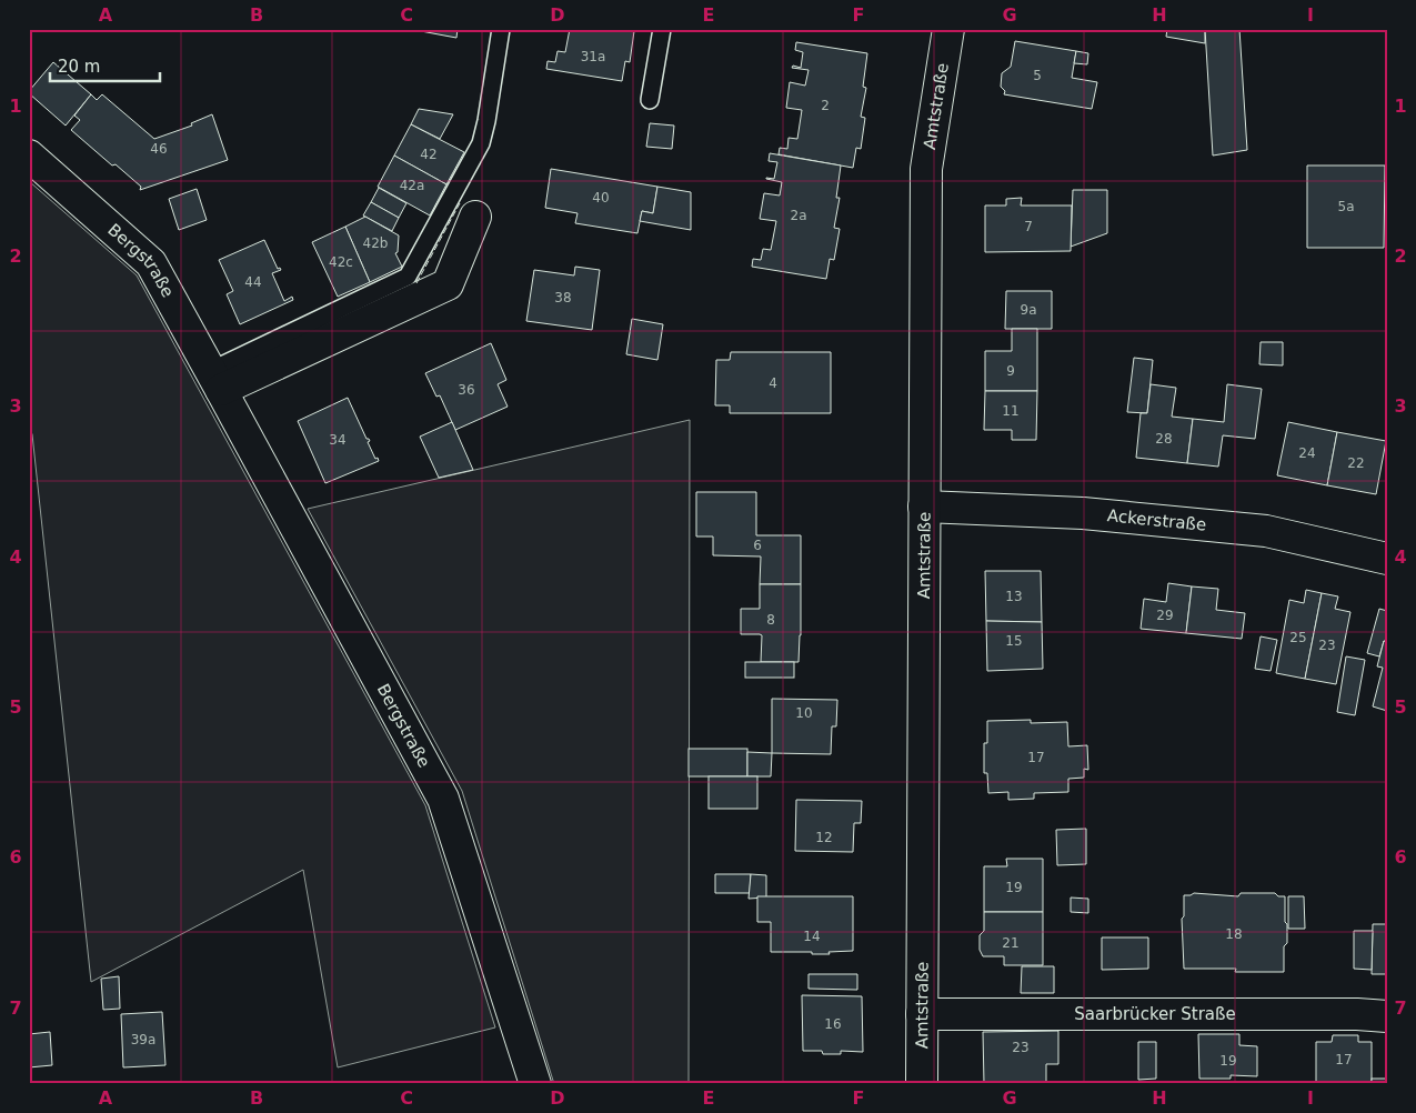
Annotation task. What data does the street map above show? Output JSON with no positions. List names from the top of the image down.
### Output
{
  "streets": {
    "street": [
      "Amtstraße",
      "Bergstraße",
      "Ackerstraße",
      "Saarbrücker Straße"
    ]
  },
  "crossings": [
    ["Amtstraße", "Ackerstraße"],
    ["Amtstraße", "Saarbrücker Straße"]
  ],
  "house_numbers": [
    "31a",
    "5",
    "2",
    "46",
    "42",
    "42a",
    "40",
    "5a",
    "2a",
    "7",
    "42b",
    "42c",
    "44",
    "38",
    "9a",
    "9",
    "4",
    "36",
    "11",
    "28",
    "34",
    "24",
    "22",
    "6",
    "13",
    "29",
    "8",
    "25",
    "15",
    "23",
    "10",
    "17",
    "12",
    "19",
    "18",
    "14",
    "21",
    "16",
    "39a",
    "23",
    "17",
    "19"
  ],
  "scale_bar": "20 m",
  "grid": {
    "columns": [
      "A",
      "B",
      "C",
      "D",
      "E",
      "F",
      "G",
      "H",
      "I"
    ],
    "rows": [
      "1",
      "2",
      "3",
      "4",
      "5",
      "6",
      "7"
    ]
  }
}
